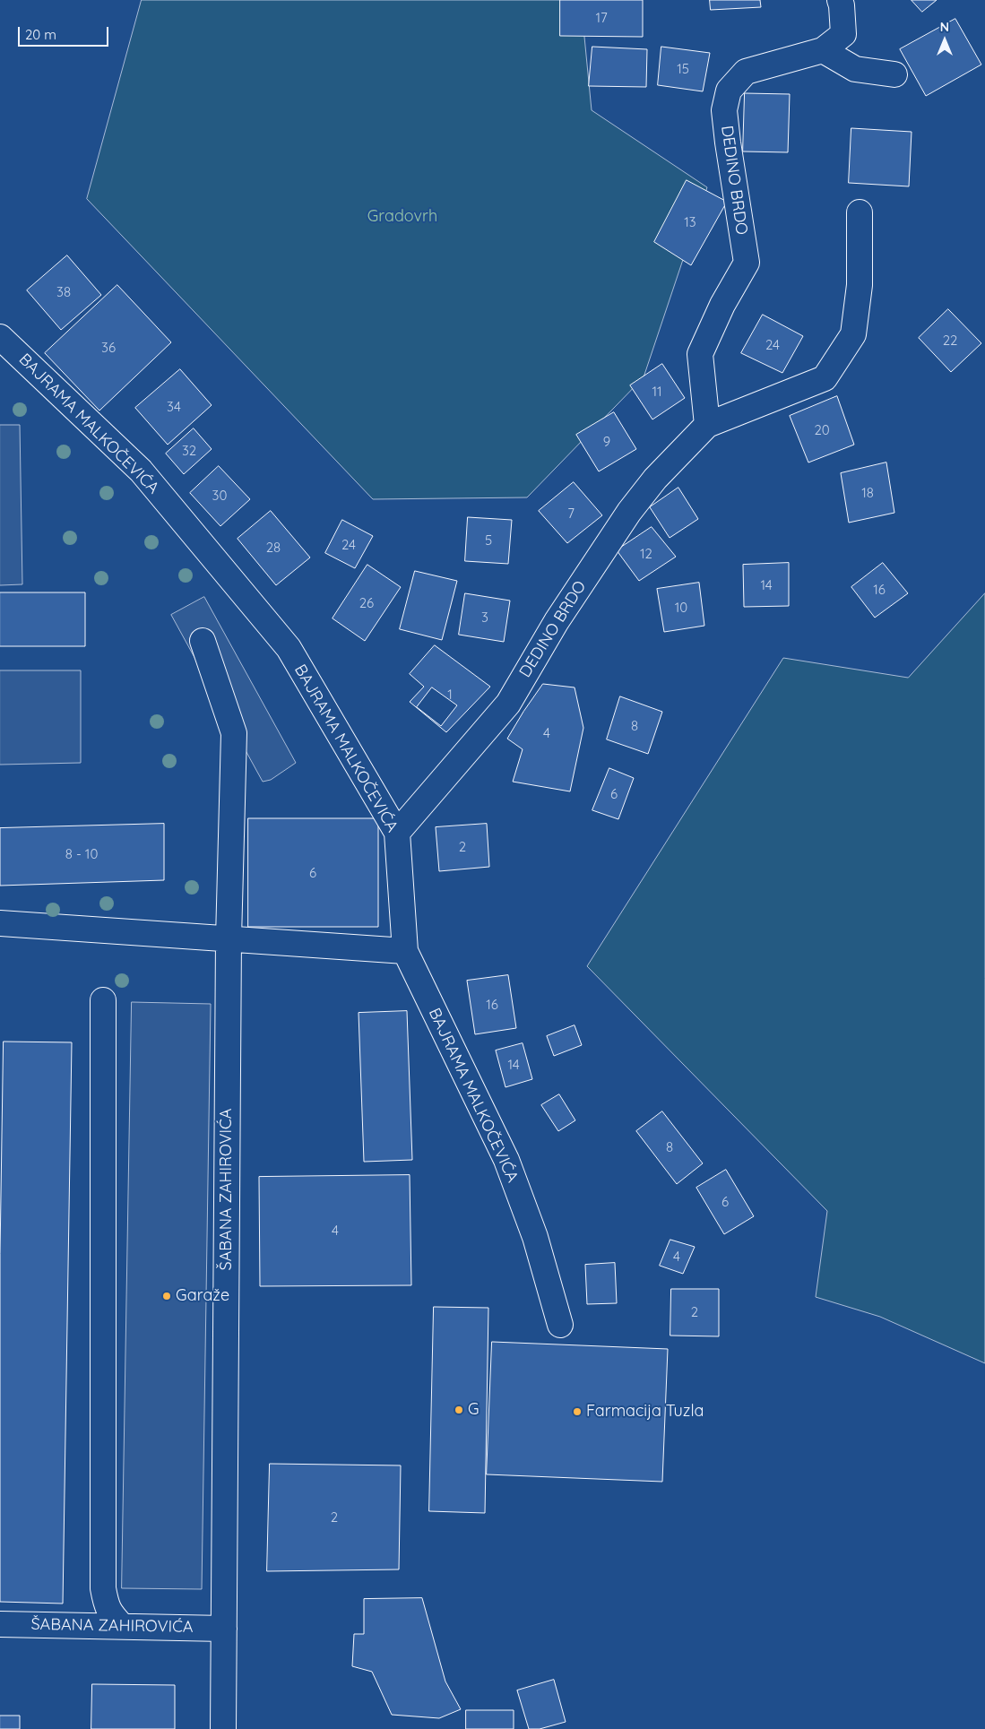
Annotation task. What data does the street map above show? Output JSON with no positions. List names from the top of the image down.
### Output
{
  "streets": {
    "street": ["DEDINO BRDO", "BAJRAMA MALKOČEVIĆA", "ŠABANA ZAHIROVIĆA"]
  },
  "crossings": [
    ["DEDINO BRDO", "BAJRAMA MALKOČEVIĆA"]
  ],
  "parks": ["Gradovrh"],
  "places": ["Garaže", "G", "Farmacija Tuzla"],
  "house_numbers": [
    "17",
    "15",
    "13",
    "38",
    "22",
    "24",
    "36",
    "11",
    "34",
    "20",
    "9",
    "32",
    "18",
    "30",
    "7",
    "5",
    "24",
    "28",
    "12",
    "14",
    "16",
    "26",
    "10",
    "3",
    "1",
    "8",
    "4",
    "6",
    "2",
    "8 - 10",
    "6",
    "16",
    "14",
    "8",
    "6",
    "4",
    "4",
    "2",
    "2"
  ],
  "scale_bar": "20 m",
  "north": "top"
}
